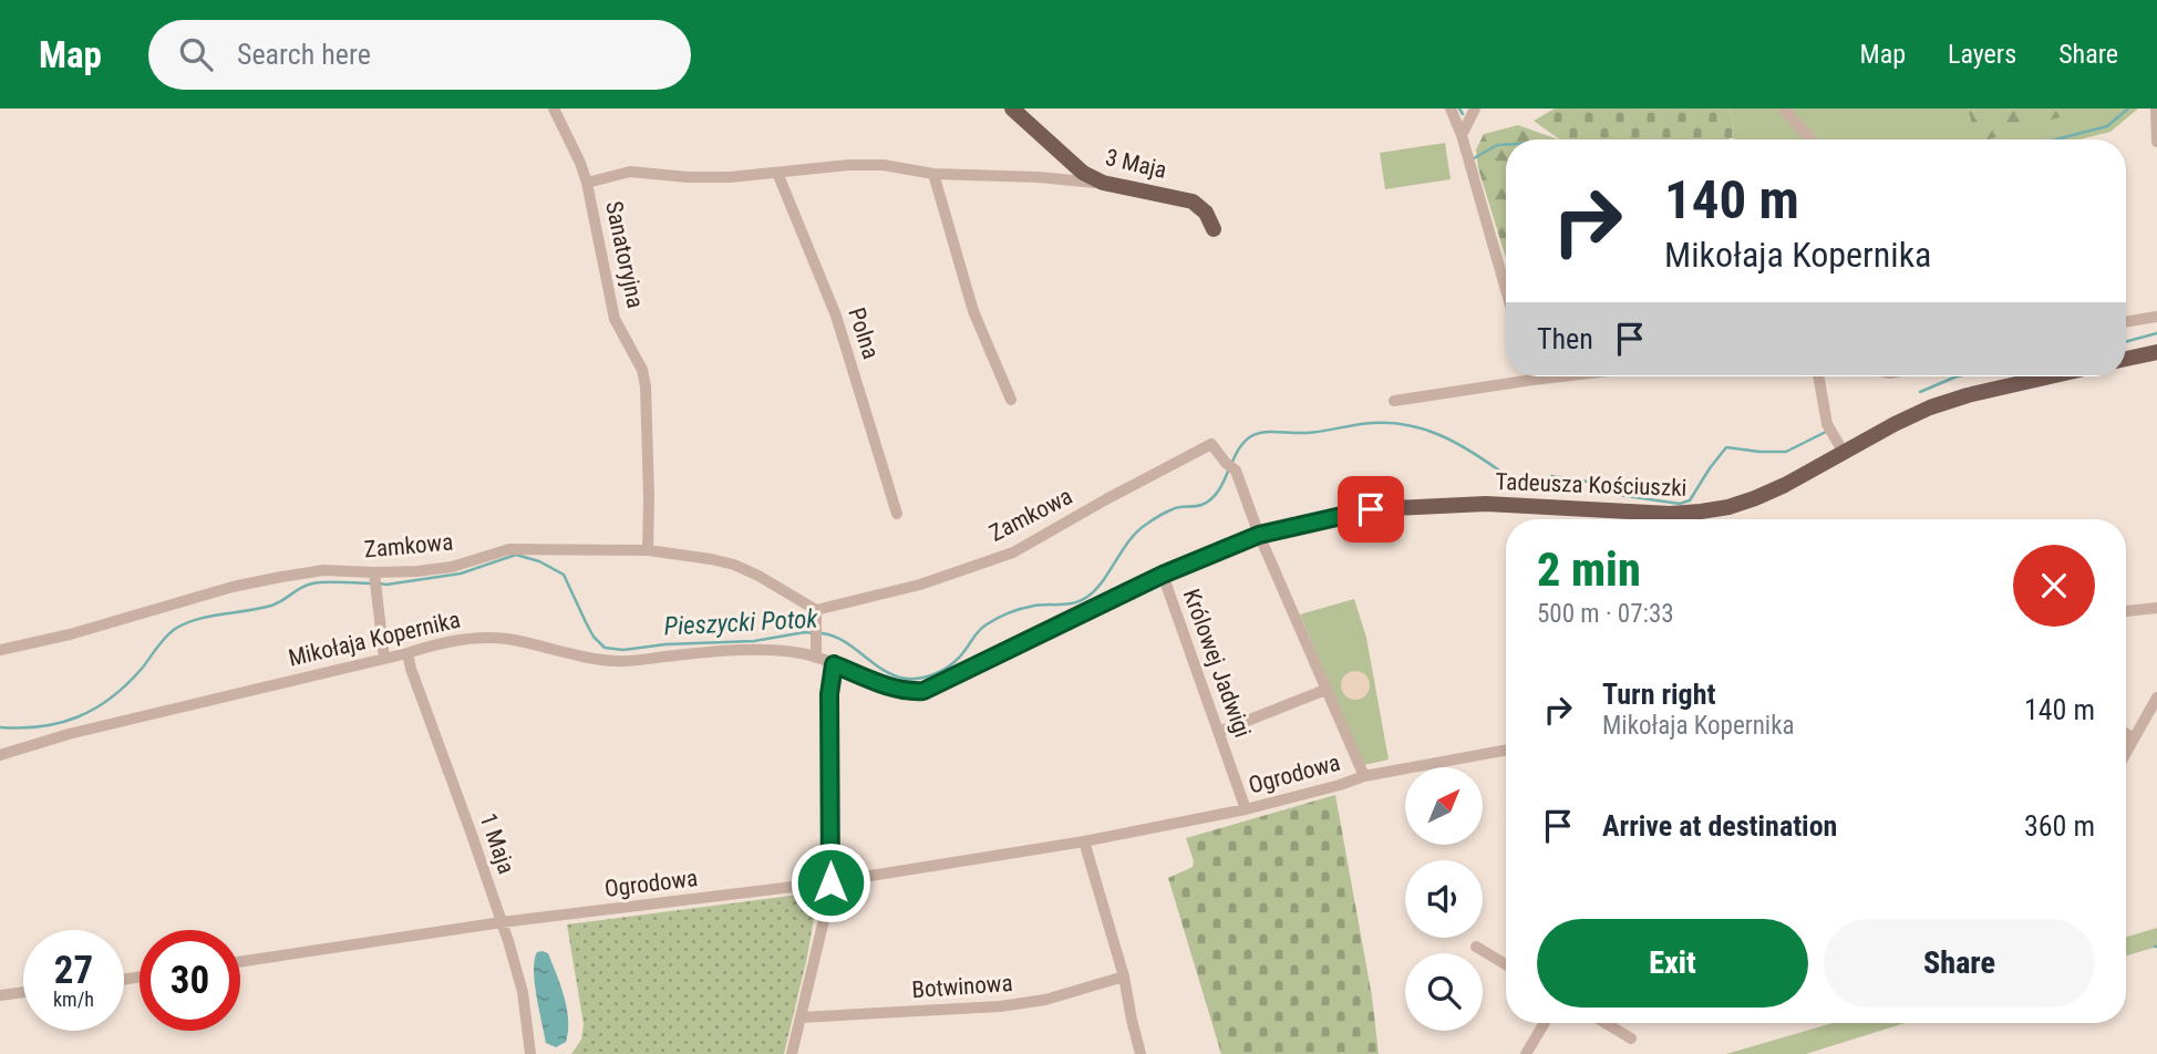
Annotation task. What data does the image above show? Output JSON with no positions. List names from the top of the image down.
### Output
{
  "streets": {
    "main road": ["3 Maja", "Tadeusza Kościuszki"],
    "street": [
      "Sanatoryjna",
      "Polna",
      "Zamkowa",
      "Mikołaja Kopernika",
      "Królowej Jadwigi",
      "Ogrodowa",
      "1 Maja",
      "Botwinowa"
    ]
  },
  "crossings": [
    ["Sanatoryjna", "Zamkowa"],
    ["Tadeusza Kościuszki", "Mikołaja Kopernika"],
    ["Zamkowa", "Mikołaja Kopernika"],
    ["Mikołaja Kopernika", "Królowej Jadwigi"],
    ["Mikołaja Kopernika", "1 Maja"],
    ["Królowej Jadwigi", "Ogrodowa"],
    ["Ogrodowa", "1 Maja"]
  ],
  "water": ["Pieszycki Potok"],
  "north": "top right",
  "page": {
    "header": "Map",
    "search": "Search here",
    "nav": ["Map", "Layers", "Share"],
    "turn": ["140 m", "Mikołaja Kopernika"],
    "then": "Then",
    "heading": ["2 min", "500 m · 07:33"],
    "list": [
      {
        "name": "Turn right",
        "note": "Mikołaja Kopernika",
        "value": "140 m"
      },
      {
        "name": "Arrive at destination",
        "value": "360 m"
      }
    ],
    "buttons": ["Exit", "Share"],
    "speed": "27 km/h",
    "limit": "30"
  }
}
